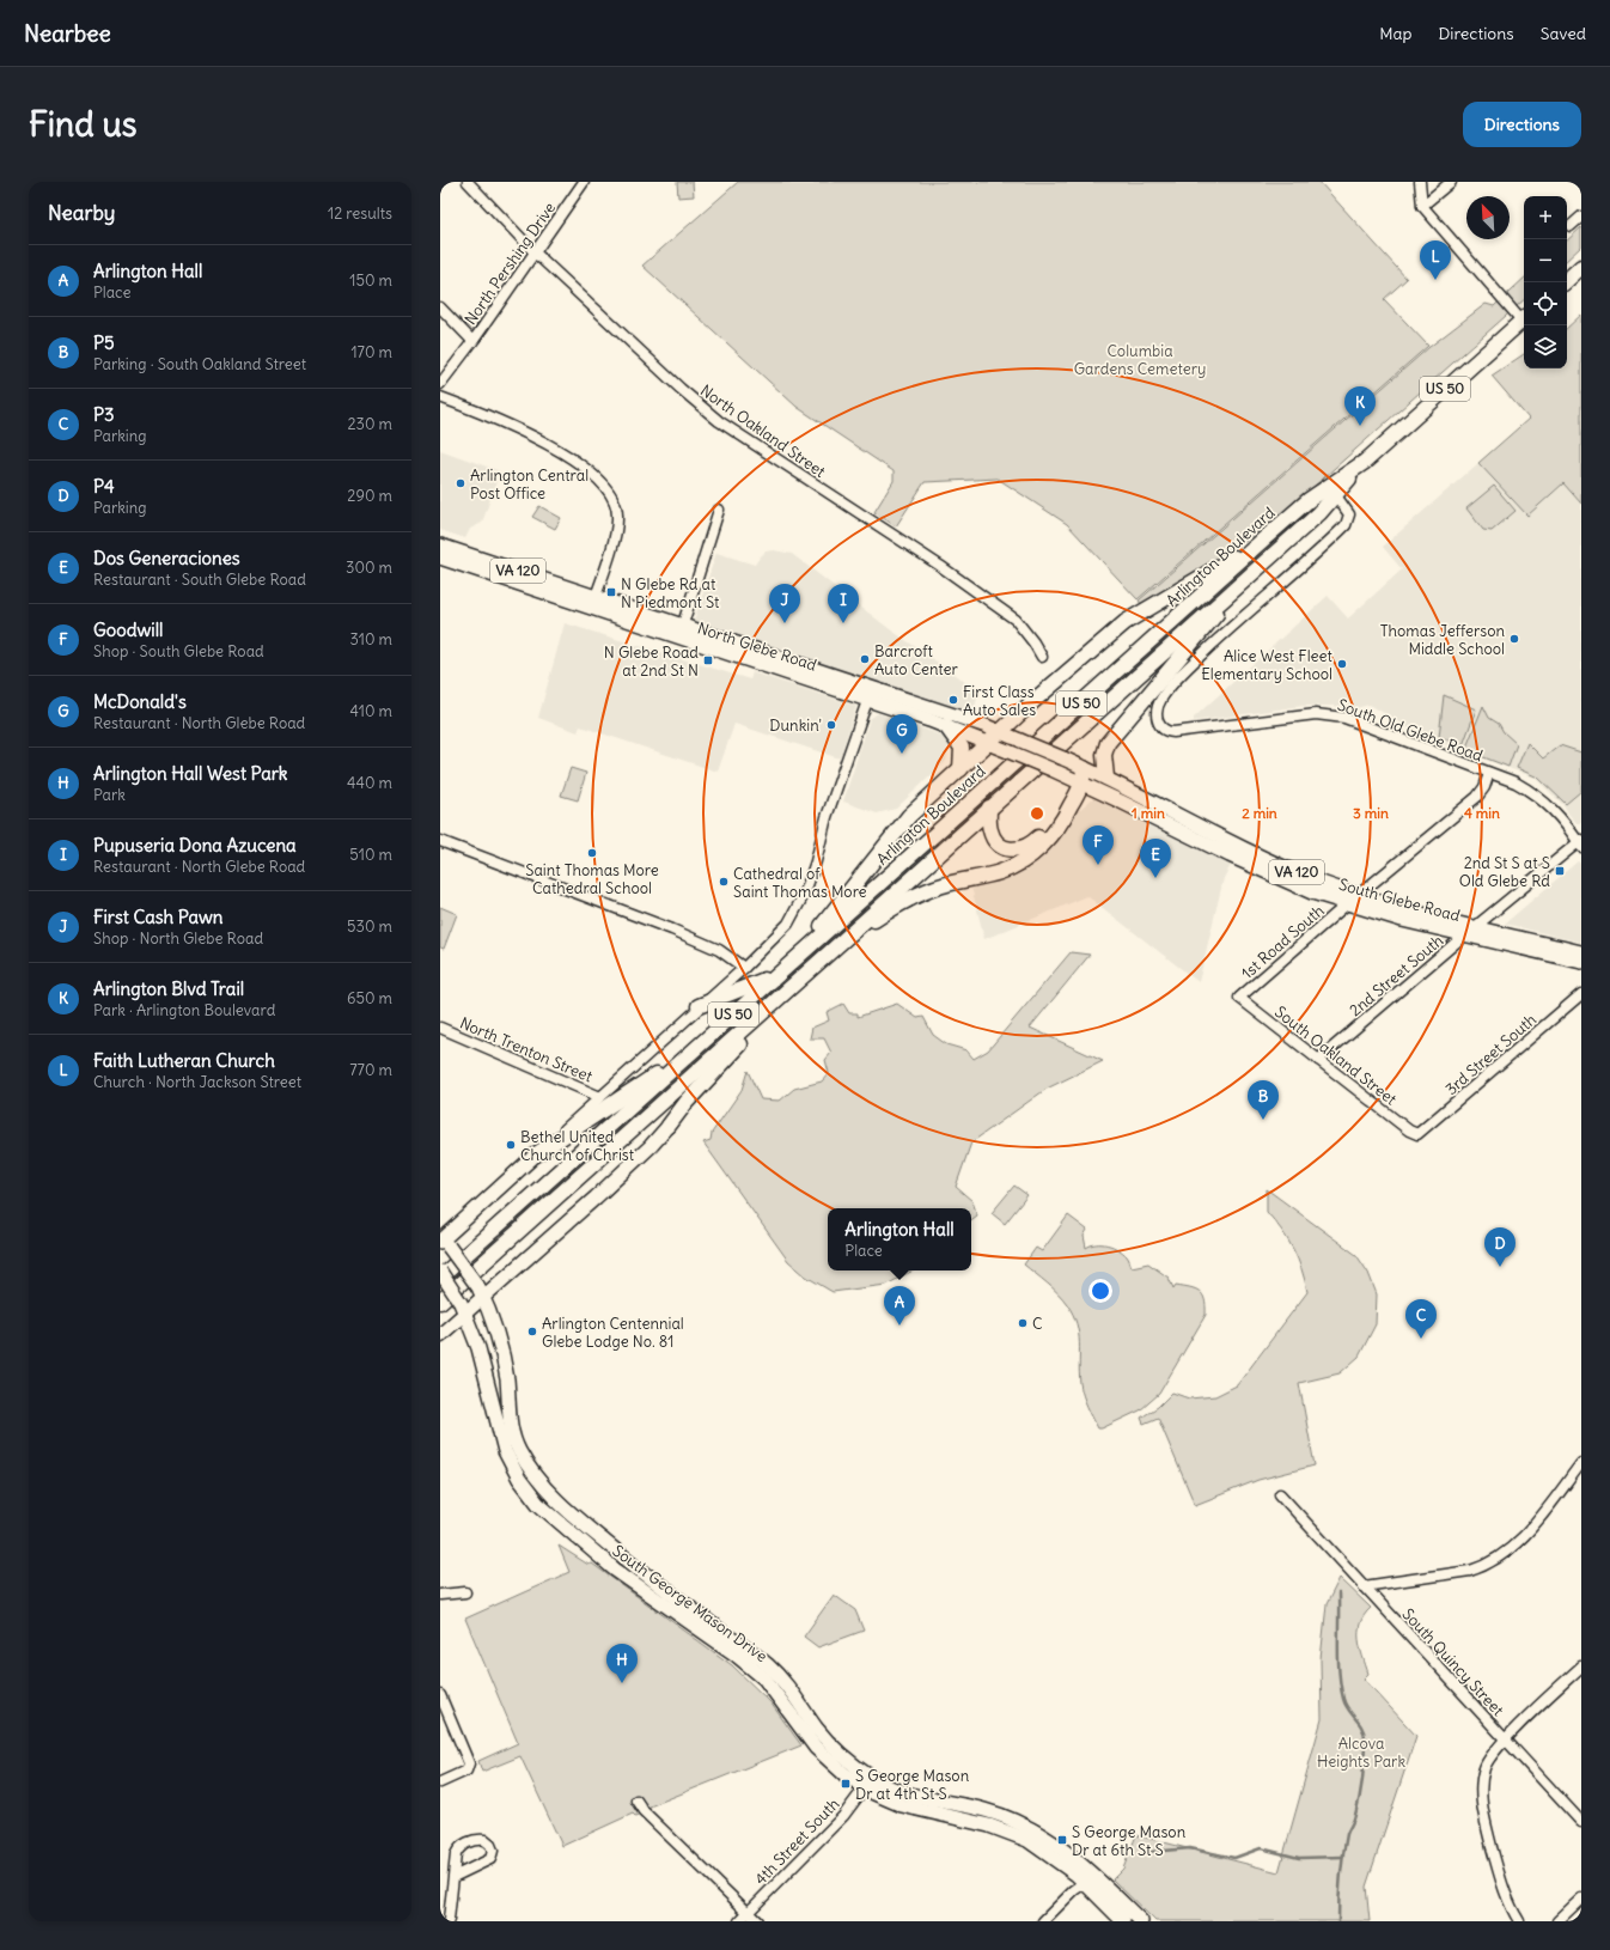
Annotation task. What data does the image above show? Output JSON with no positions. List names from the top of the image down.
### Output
{
  "streets": {
    "highway": ["US 50", "Arlington Boulevard"],
    "main road": [
      "VA 120",
      "North Glebe Road",
      "South Glebe Road",
      "South George Mason Drive"
    ],
    "street": [
      "North Pershing Drive",
      "North Oakland Street",
      "South Old Glebe Road",
      "1st Road South",
      "2nd Street South",
      "North Trenton Street",
      "3rd Street South",
      "South Oakland Street",
      "South Quincy Street",
      "4th Street South"
    ]
  },
  "crossings": [
    ["North Pershing Drive", "North Oakland Street"],
    ["Arlington Boulevard", "South Old Glebe Road"],
    ["North Glebe Road", "South Glebe Road"],
    ["South Old Glebe Road", "1st Road South"],
    ["South Old Glebe Road", "2nd Street South"],
    ["South Glebe Road", "1st Road South"],
    ["South Glebe Road", "2nd Street South"],
    ["1st Road South", "South Oakland Street"],
    ["2nd Street South", "South Oakland Street"],
    ["3rd Street South", "South Oakland Street"],
    ["South George Mason Drive", "4th Street South"]
  ],
  "parks": ["Columbia Gardens Cemetery", "Alcova Heights Park"],
  "places": {
    "other": [
      "Arlington Central Post Office",
      "Thomas Jefferson Middle School",
      "Barcroft Auto Center",
      "Alice West Fleet Elementary School",
      "First Class Auto Sales",
      "Dunkin'",
      "Saint Thomas More Cathedral School",
      "Cathedral of Saint Thomas More",
      "Bethel United Church of Christ",
      "C",
      "Arlington Centennial Glebe Lodge No. 81"
    ],
    "transit": [
      "N Glebe Rd at N Piedmont St",
      "N Glebe Road at 2nd St N",
      "2nd St S at S Old Glebe Rd",
      "S George Mason Dr at 4th St S",
      "S George Mason Dr at 6th St S"
    ]
  },
  "north": "top left",
  "page": {
    "header": "Nearbee",
    "nav": ["Map", "Directions", "Saved"],
    "buttons": "Directions",
    "title": "Find us",
    "heading": ["Nearby", "12 results"],
    "map_buttons": ["+", "−"],
    "pins": [
      "L",
      "K",
      "I",
      "J",
      "G",
      "F",
      "E",
      "B",
      "D",
      "A",
      "C",
      "H"
    ],
    "list": [
      {
        "mark": "A",
        "name": "Arlington Hall",
        "note": "Place",
        "value": "150 m"
      },
      {
        "mark": "B",
        "name": "P5",
        "note": "Parking · South Oakland Street",
        "value": "170 m"
      },
      {
        "mark": "C",
        "name": "P3",
        "note": "Parking",
        "value": "230 m"
      },
      {
        "mark": "D",
        "name": "P4",
        "note": "Parking",
        "value": "290 m"
      },
      {
        "mark": "E",
        "name": "Dos Generaciones",
        "note": "Restaurant · South Glebe Road",
        "value": "300 m"
      },
      {
        "mark": "F",
        "name": "Goodwill",
        "note": "Shop · South Glebe Road",
        "value": "310 m"
      },
      {
        "mark": "G",
        "name": "McDonald's",
        "note": "Restaurant · North Glebe Road",
        "value": "410 m"
      },
      {
        "mark": "H",
        "name": "Arlington Hall West Park",
        "note": "Park",
        "value": "440 m"
      },
      {
        "mark": "I",
        "name": "Pupuseria Dona Azucena",
        "note": "Restaurant · North Glebe Road",
        "value": "510 m"
      },
      {
        "mark": "J",
        "name": "First Cash Pawn",
        "note": "Shop · North Glebe Road",
        "value": "530 m"
      },
      {
        "mark": "K",
        "name": "Arlington Blvd Trail",
        "note": "Park · Arlington Boulevard",
        "value": "650 m"
      },
      {
        "mark": "L",
        "name": "Faith Lutheran Church",
        "note": "Church · North Jackson Street",
        "value": "770 m"
      }
    ],
    "popup": ["Arlington Hall", "Place"]
  },
  "rings": [
    "1 min",
    "2 min",
    "3 min",
    "4 min"
  ]
}
